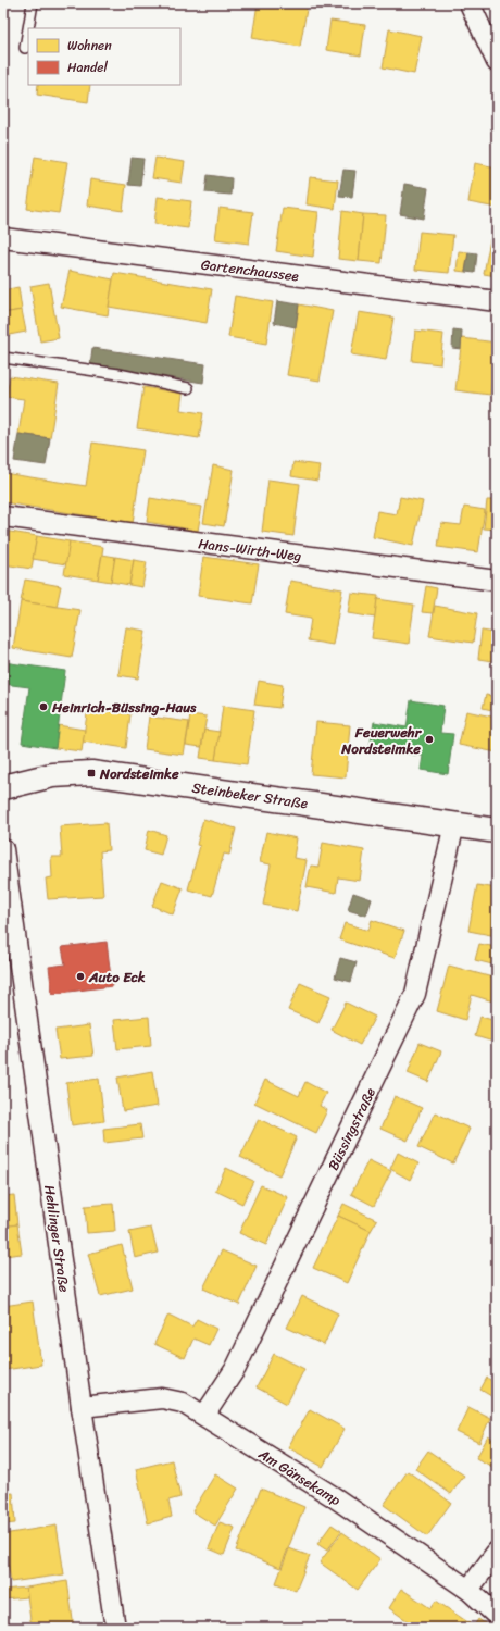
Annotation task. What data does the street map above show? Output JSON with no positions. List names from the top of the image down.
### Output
{
  "streets": {
    "street": [
      "Gartenchaussee",
      "Hans-Wirth-Weg",
      "Steinbeker Straße",
      "Büssingstraße",
      "Hehlinger Straße",
      "Am Gänsekamp"
    ]
  },
  "crossings": [
    ["Steinbeker Straße", "Büssingstraße"],
    ["Büssingstraße", "Am Gänsekamp"],
    ["Hehlinger Straße", "Am Gänsekamp"]
  ],
  "places": {
    "other": ["Heinrich-Büssing-Haus", "Feuerwehr Nordsteimke", "Auto Eck"],
    "transit": ["Nordsteimke"]
  },
  "legend": ["Wohnen", "Handel"]
}
